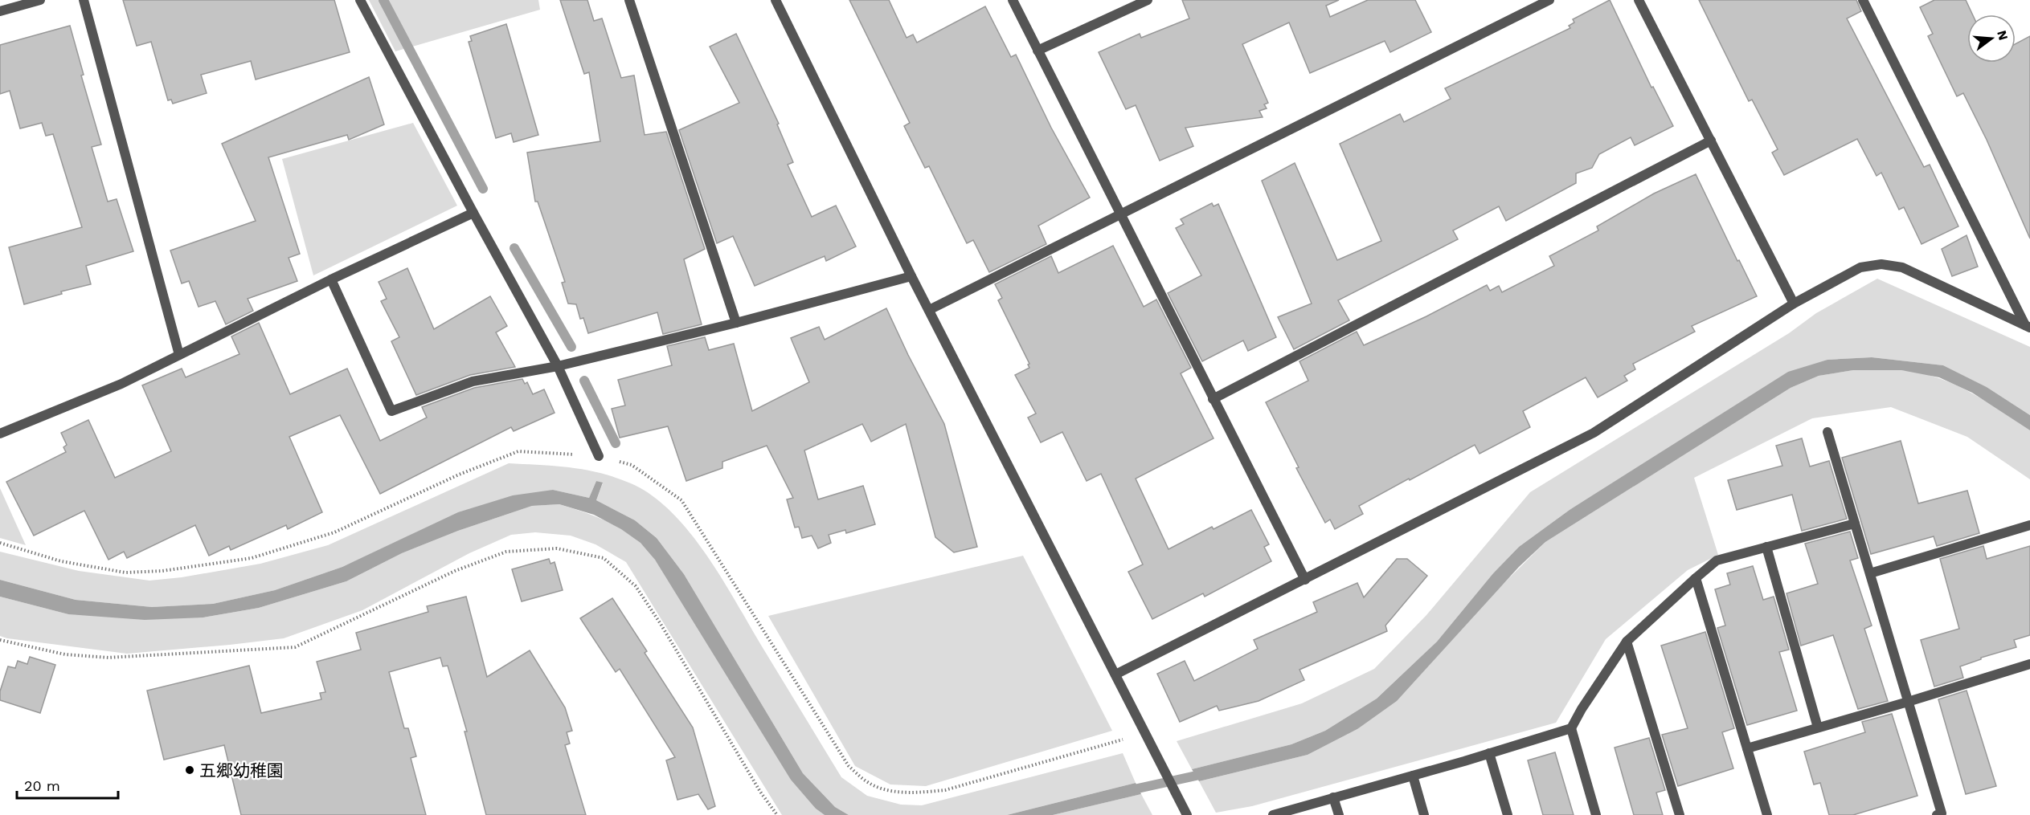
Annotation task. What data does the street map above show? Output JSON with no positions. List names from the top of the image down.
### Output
{
  "places": ["五郷幼稚園"],
  "scale_bar": "20 m",
  "north": "right"
}
